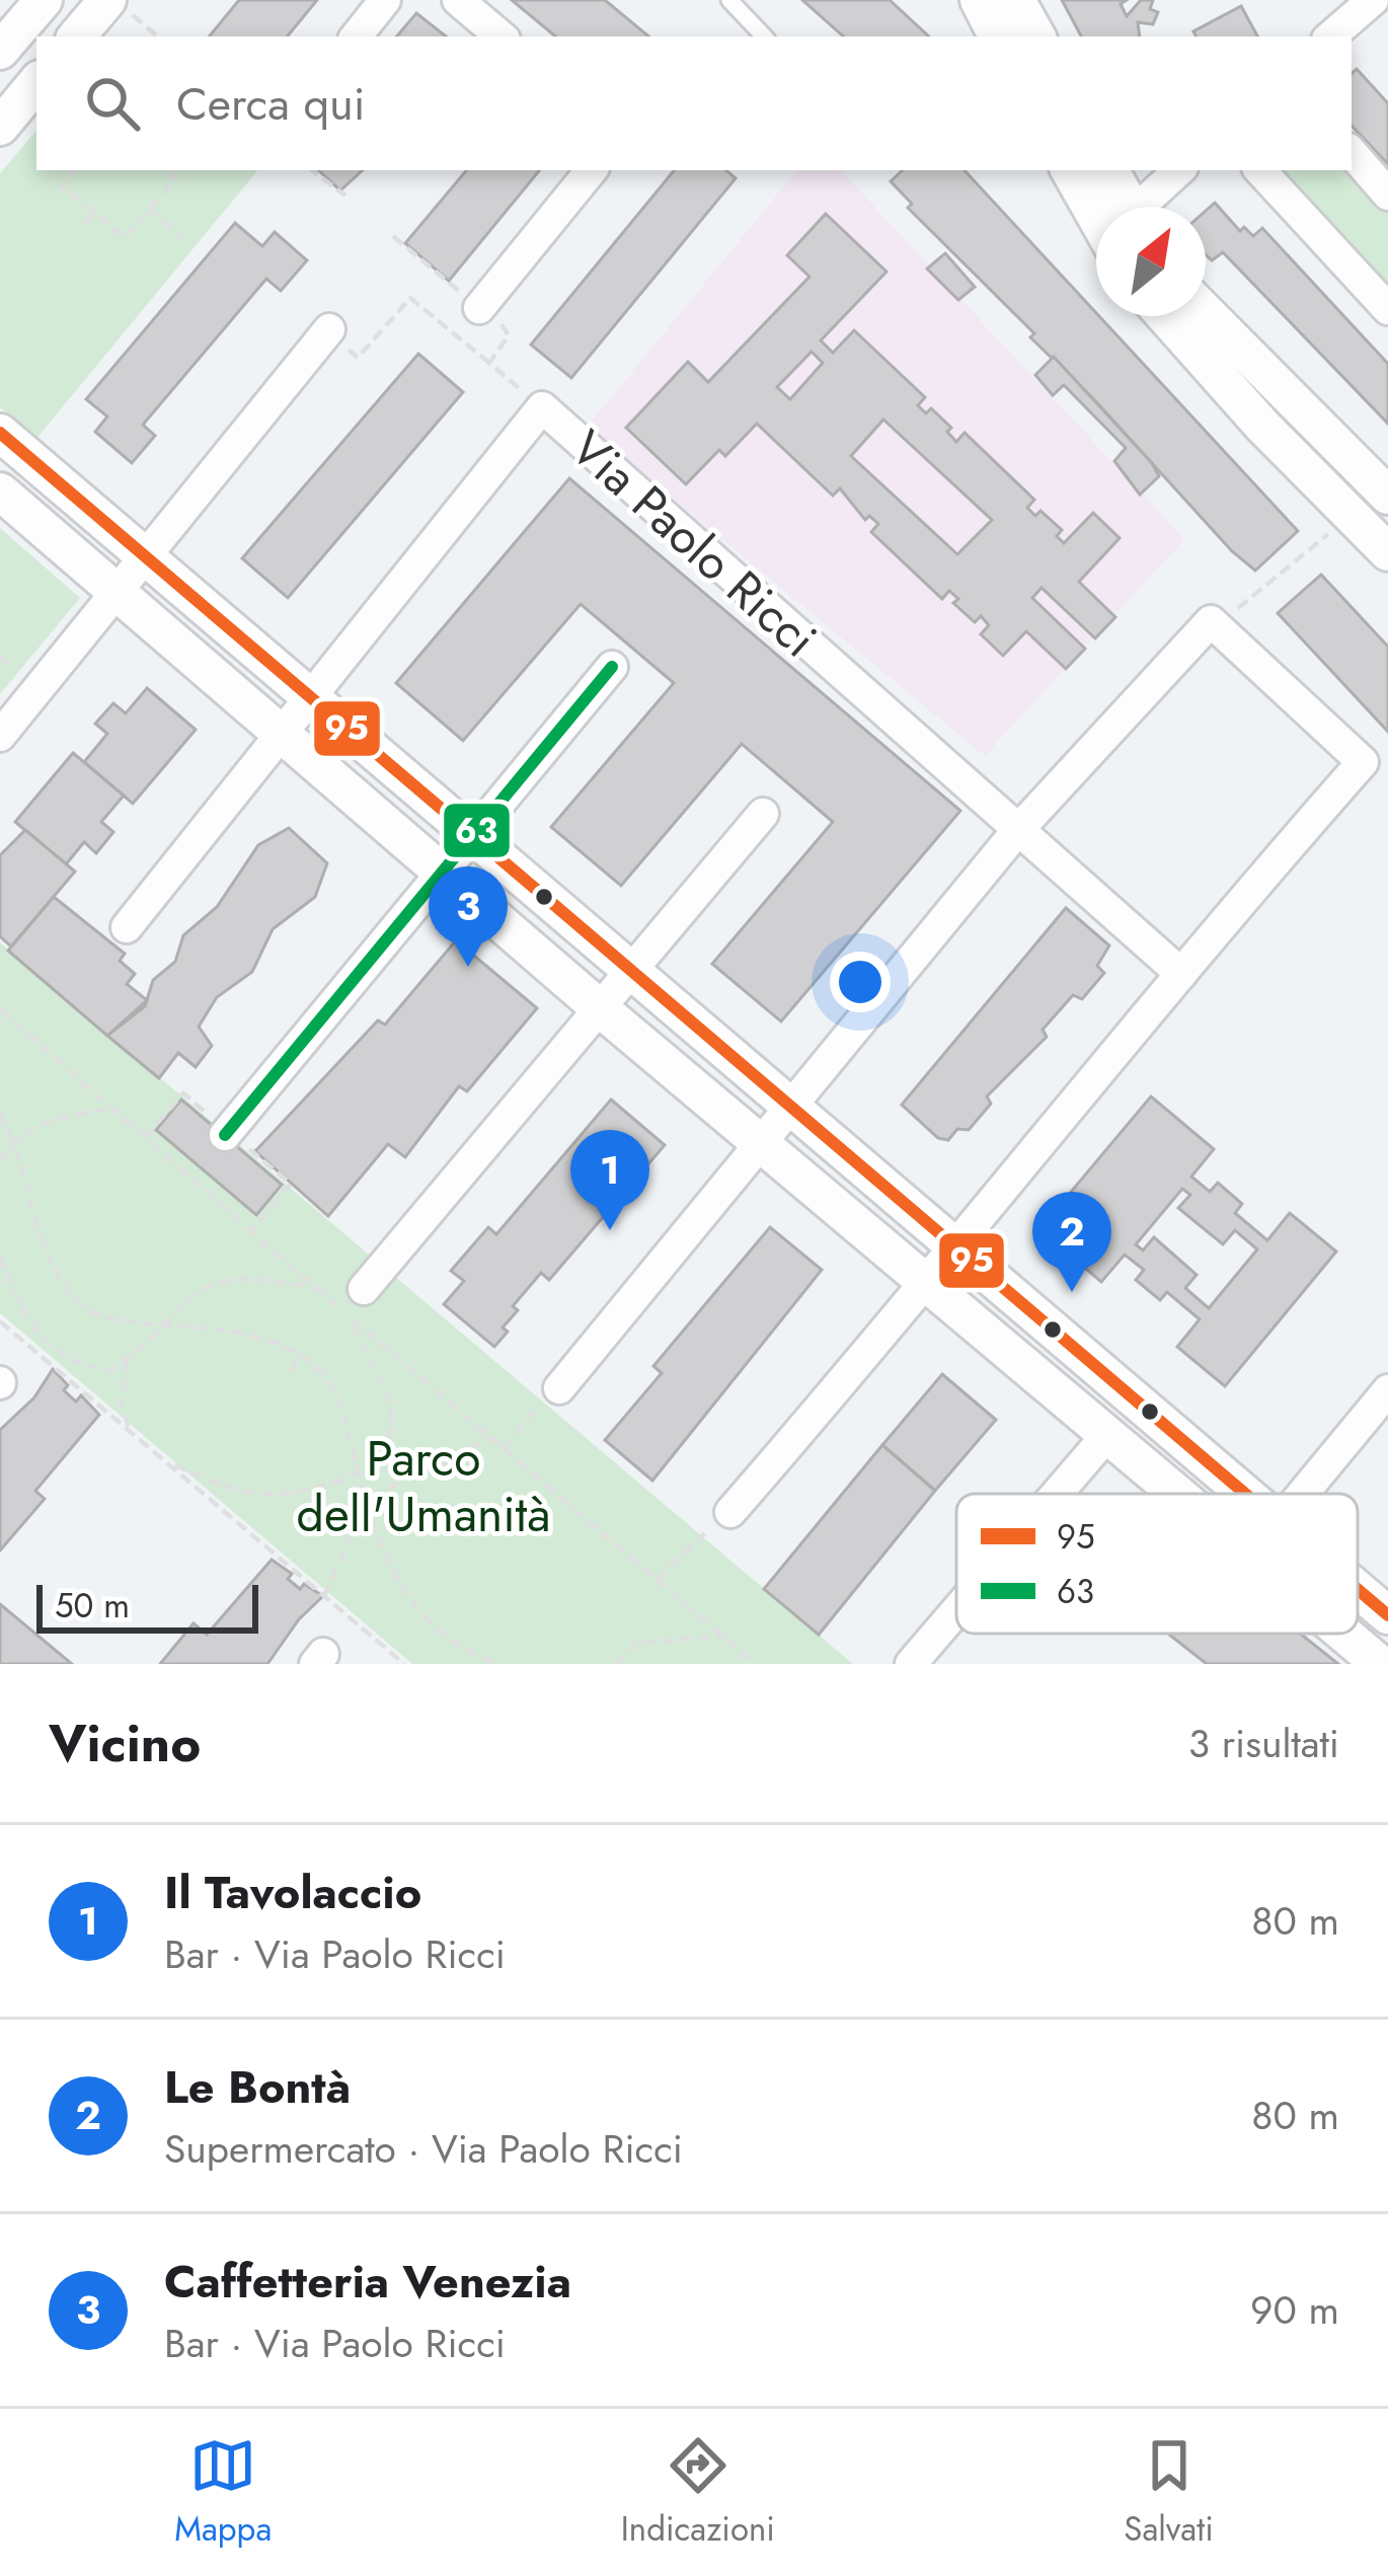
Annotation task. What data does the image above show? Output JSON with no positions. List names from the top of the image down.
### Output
{
  "streets": {
    "street": ["Via Paolo Ricci"]
  },
  "parks": ["Parco dell'Umanità"],
  "lines": ["transit line 95", "transit line 63"],
  "legend": ["95", "63"],
  "scale_bar": "50 m",
  "north": "top right",
  "page": {
    "search": "Cerca qui",
    "pins": ["3", "1", "2"],
    "scale": "50 m",
    "heading": ["Vicino", "3 risultati"],
    "list": [
      {
        "mark": "1",
        "name": "Il Tavolaccio",
        "note": "Bar · Via Paolo Ricci",
        "value": "80 m"
      },
      {
        "mark": "2",
        "name": "Le Bontà",
        "note": "Supermercato · Via Paolo Ricci",
        "value": "80 m"
      },
      {
        "mark": "3",
        "name": "Caffetteria Venezia",
        "note": "Bar · Via Paolo Ricci",
        "value": "90 m"
      }
    ],
    "nav": ["Mappa", "Indicazioni", "Salvati"]
  }
}
